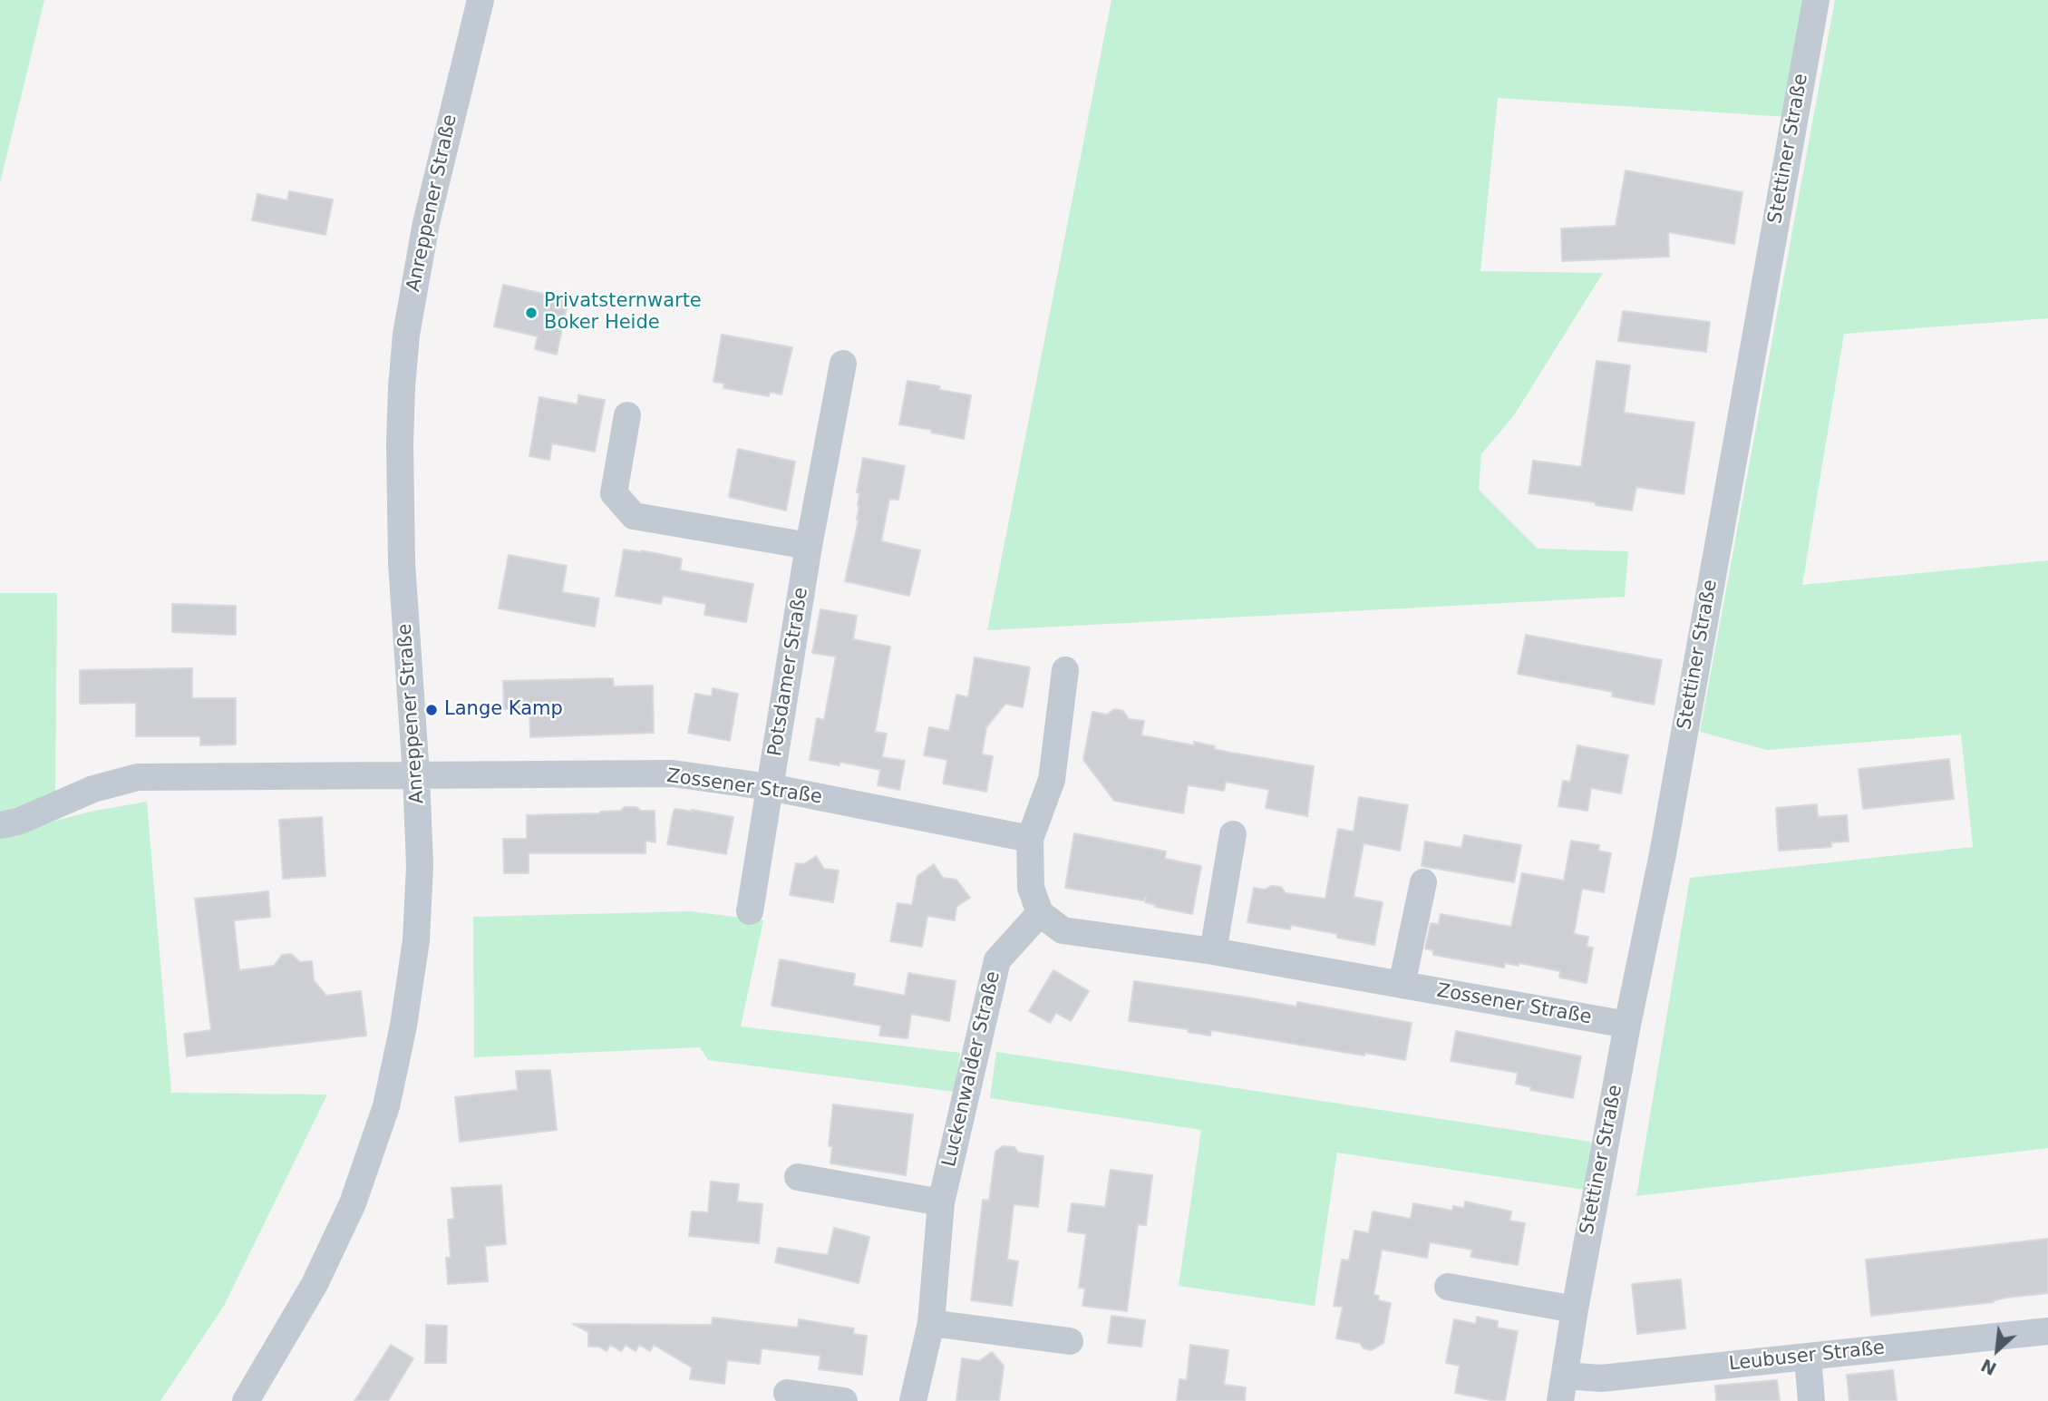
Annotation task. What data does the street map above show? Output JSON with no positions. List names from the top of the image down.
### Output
{
  "streets": {
    "street": [
      "Stettiner Straße",
      "Anreppener Straße",
      "Potsdamer Straße",
      "Zossener Straße",
      "Luckenwalder Straße",
      "Leubuser Straße"
    ]
  },
  "crossings": [
    ["Stettiner Straße", "Zossener Straße"],
    ["Stettiner Straße", "Leubuser Straße"],
    ["Anreppener Straße", "Zossener Straße"],
    ["Potsdamer Straße", "Zossener Straße"],
    ["Zossener Straße", "Luckenwalder Straße"]
  ],
  "places": ["Privatsternwarte Boker Heide", "Lange Kamp"],
  "north": "bottom left"
}
